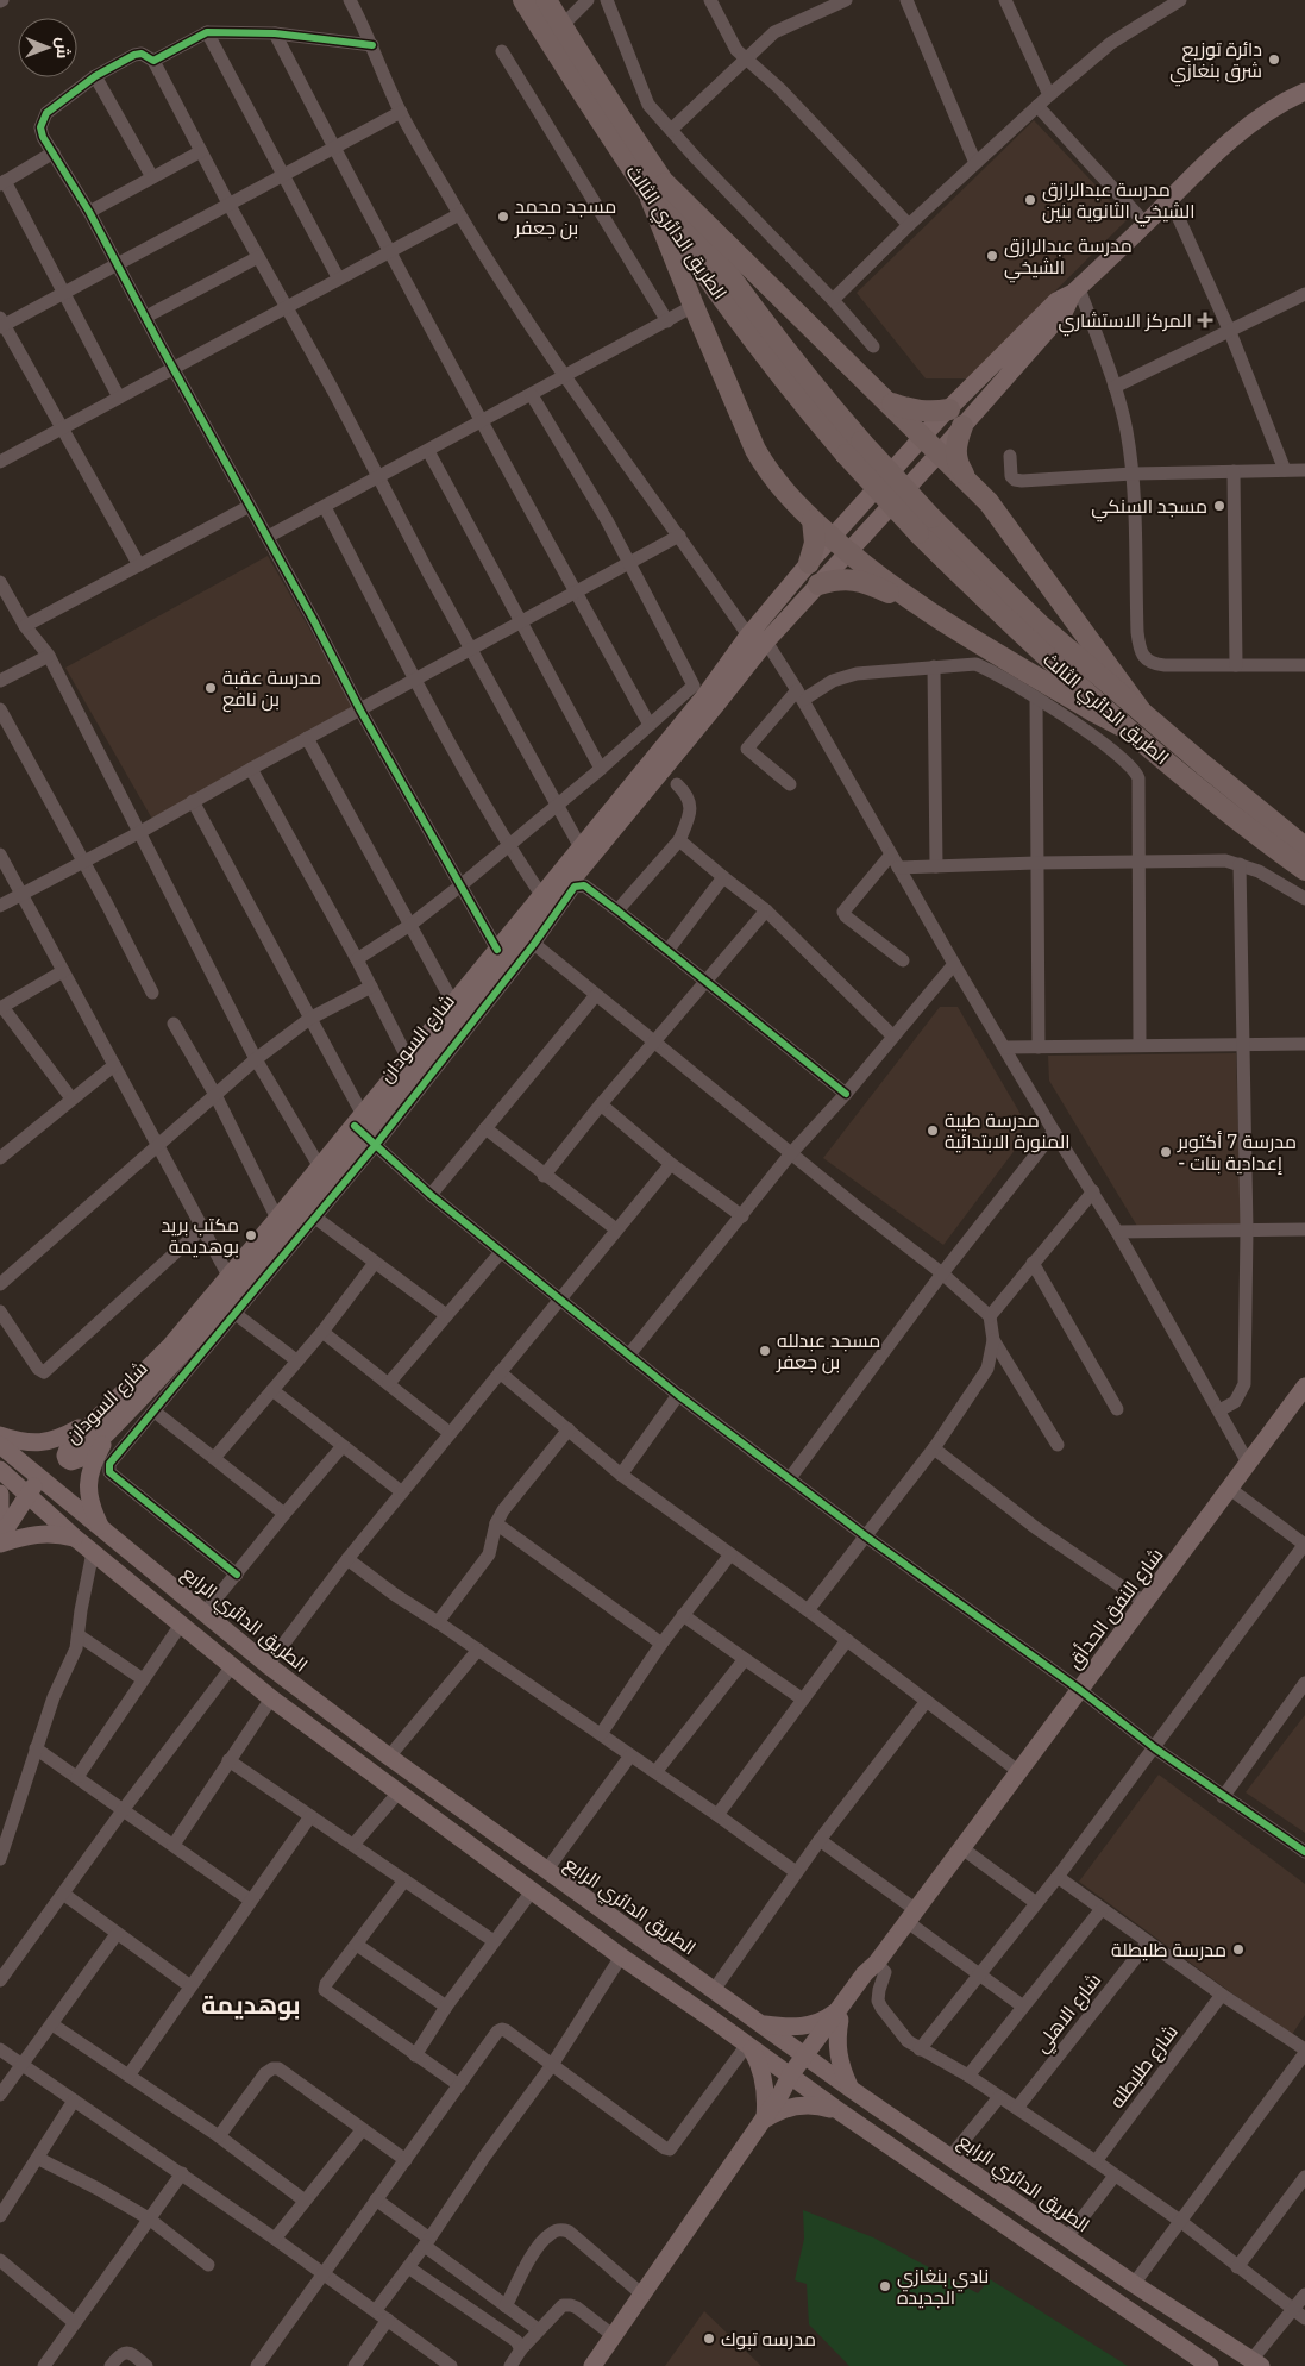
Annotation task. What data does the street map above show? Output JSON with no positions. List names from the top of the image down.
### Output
{
  "streets": {
    "highway": ["الطريق الدائري الثالث"],
    "main road": ["شارع السودان", "شارع النفق الحدأق", "الطريق الدائري الرابع"],
    "street": ["شارع الاهلي", "شارع طليطله"]
  },
  "crossings": [
    ["شارع النفق الحدأق", "الطريق الدائري الرابع"]
  ],
  "districts": ["بوهديمة"],
  "places": {
    "other": [
      "دائرة توزيع شرق بنغازي",
      "مدرسة عبدالرازق الشيخي الثانوية بنين",
      "مسجد محمد بن جعفر",
      "مدرسة عبدالرازق الشيخي",
      "مسجد السنكي",
      "مدرسة عقبة بن نافع",
      "مدرسة طيبة المنورة الابتدائية",
      "مدرسة 7 أكتوبر - إعدادية بنات",
      "مكتب بريد بوهديمة",
      "مسجد عبدلله بن جعفر",
      "مدرسة طليطلة",
      "نادي بنغازي الجديده",
      "مدرسه تبوك"
    ],
    "health": ["المركز الاستشاري"]
  },
  "north": "right"
}
